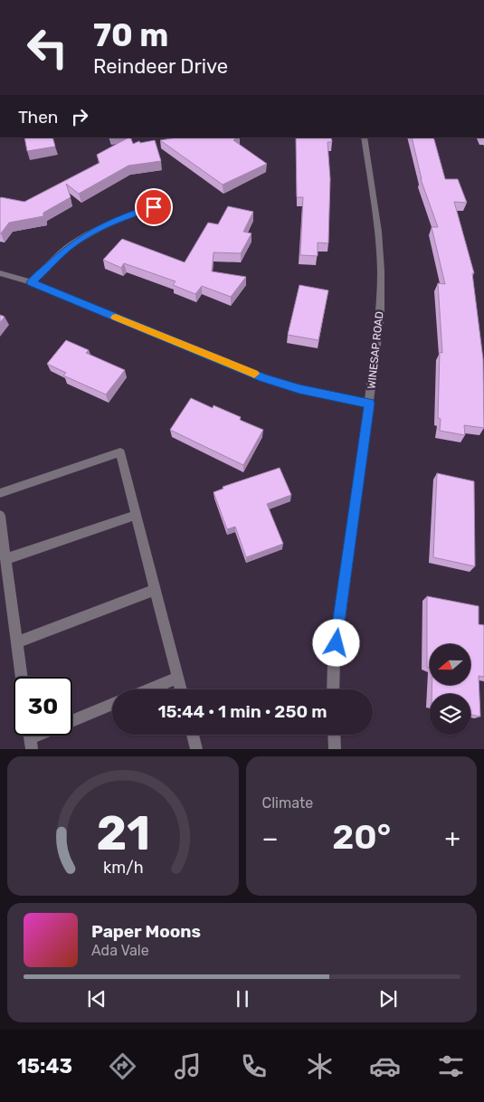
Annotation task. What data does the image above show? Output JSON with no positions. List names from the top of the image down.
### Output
{
  "streets": {
    "street": ["WINESAP ROAD"]
  },
  "north": "left",
  "page": {
    "turn": ["70 m", "Reindeer Drive"],
    "then": "Then",
    "limit": "30",
    "trip": "15:44 · 1 min · 250 m",
    "tile": "Climate",
    "heat": ["−", "20°", "+"],
    "song": ["Paper Moons", "Ada Vale"],
    "tabs": "15:43",
    "gauge": ["21", "km/h"]
  }
}
